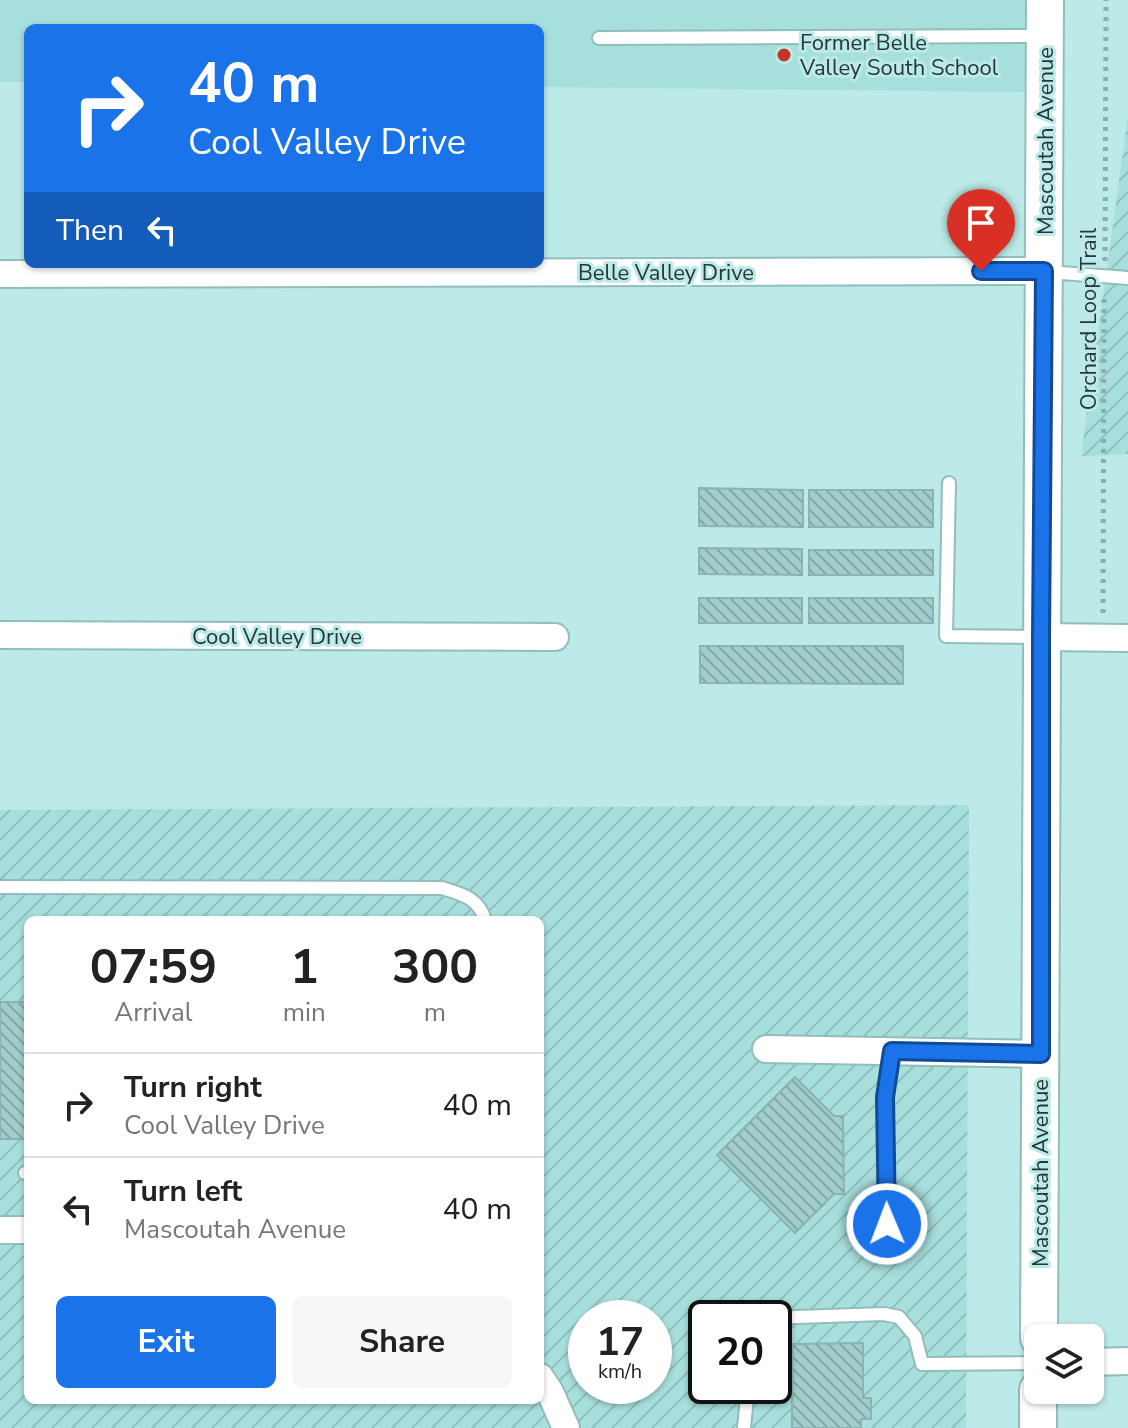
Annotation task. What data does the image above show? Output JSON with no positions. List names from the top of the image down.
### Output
{
  "streets": {
    "main road": ["Mascoutah Avenue"],
    "street": ["Belle Valley Drive", "Cool Valley Drive"],
    "path": ["Orchard Loop Trail"]
  },
  "crossings": [
    ["Mascoutah Avenue", "Belle Valley Drive"]
  ],
  "places": ["Former Belle Valley South School"],
  "page": {
    "turn": ["40 m", "Cool Valley Drive"],
    "then": "Then",
    "eta": [
      "07:59",
      "Arrival",
      "1",
      "min",
      "300",
      "m"
    ],
    "list": [
      {
        "name": "Turn right",
        "note": "Cool Valley Drive",
        "value": "40 m"
      },
      {
        "name": "Turn left",
        "note": "Mascoutah Avenue",
        "value": "40 m"
      }
    ],
    "buttons": ["Exit", "Share"],
    "speed": "17 km/h",
    "limit": "20"
  }
}
